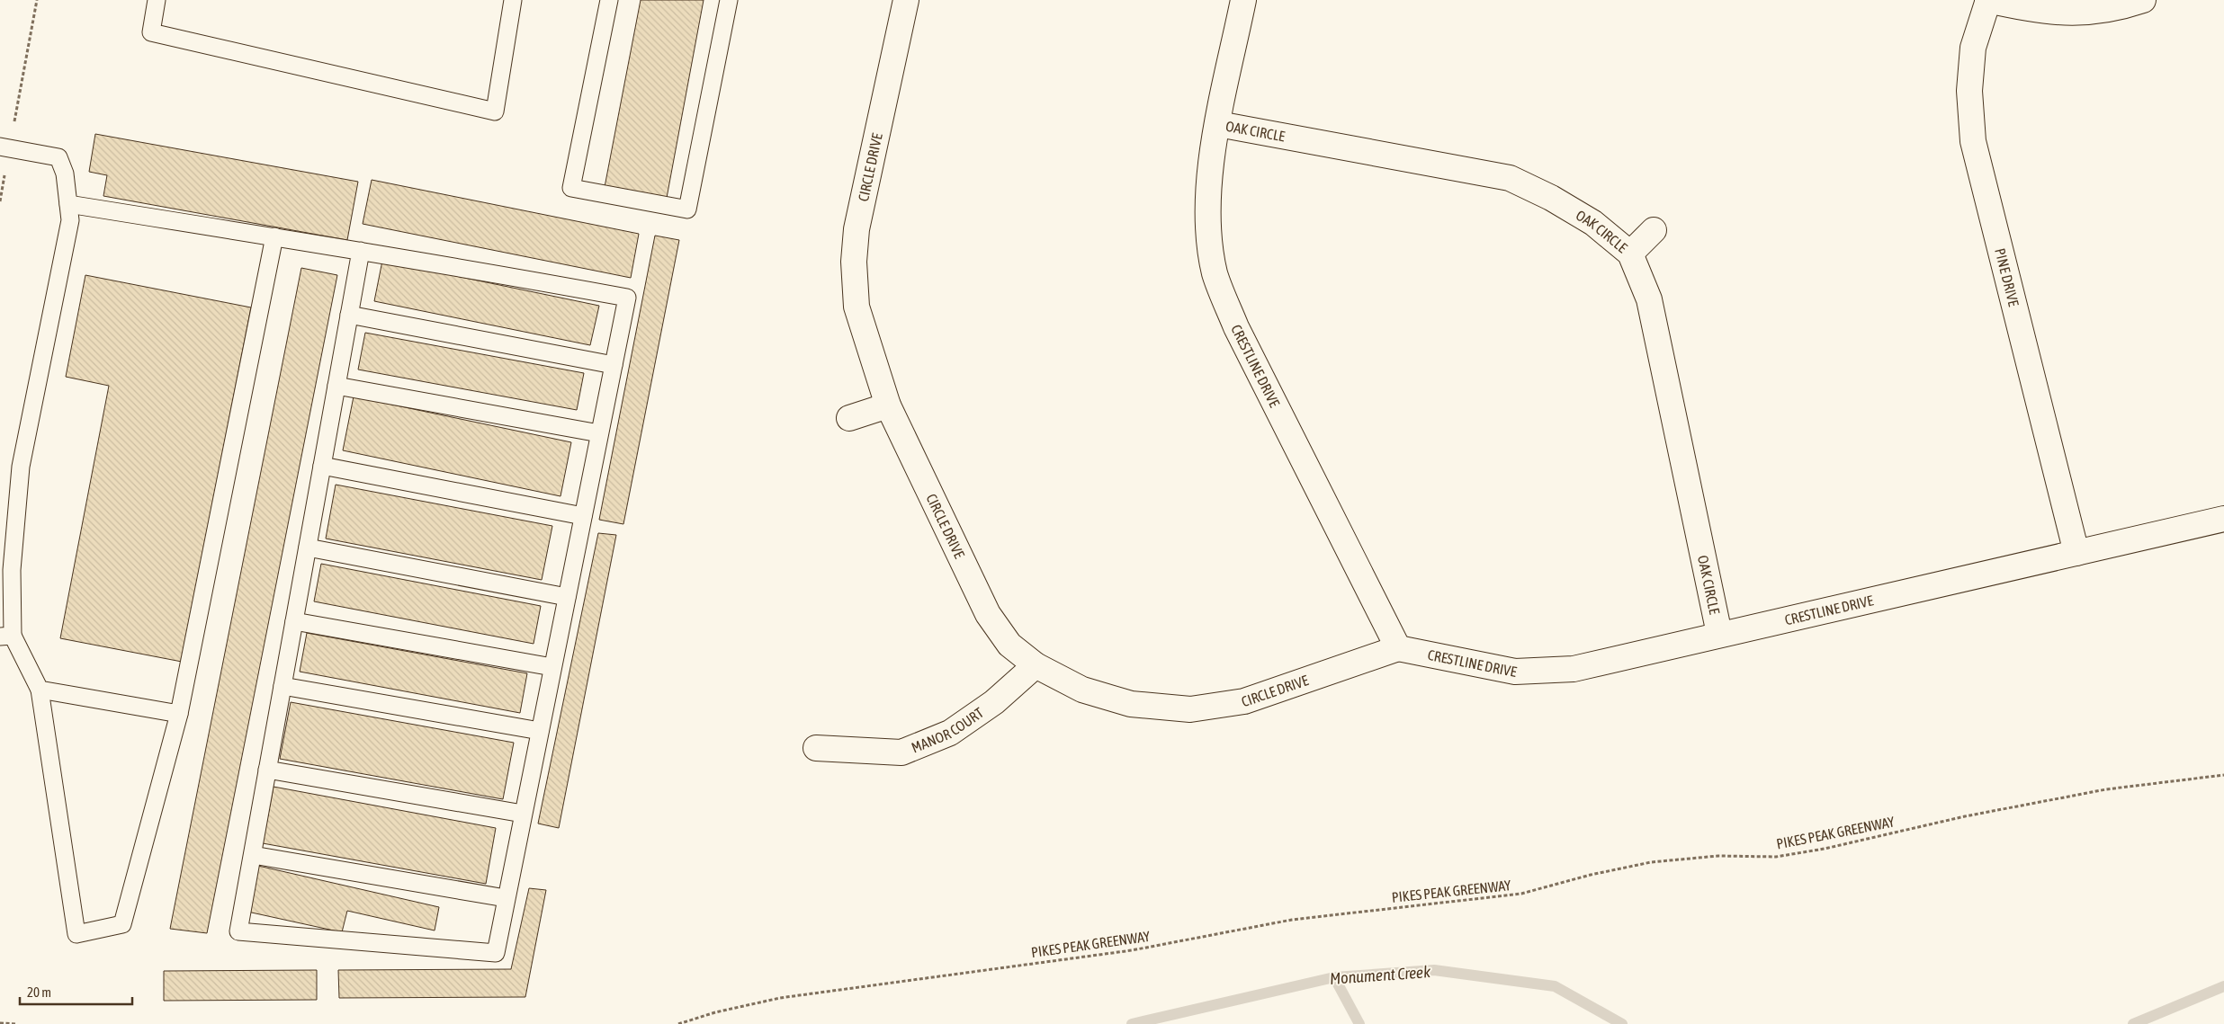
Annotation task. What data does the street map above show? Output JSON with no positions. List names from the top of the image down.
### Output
{
  "streets": {
    "street": [
      "OAK CIRCLE",
      "CIRCLE DRIVE",
      "PINE DRIVE",
      "CRESTLINE DRIVE",
      "MANOR COURT"
    ],
    "path": ["PIKES PEAK GREENWAY"]
  },
  "crossings": [
    ["OAK CIRCLE", "CRESTLINE DRIVE"],
    ["CIRCLE DRIVE", "CRESTLINE DRIVE"],
    ["CIRCLE DRIVE", "MANOR COURT"],
    ["PINE DRIVE", "CRESTLINE DRIVE"]
  ],
  "water": ["Monument Creek"],
  "scale_bar": "20 m"
}
